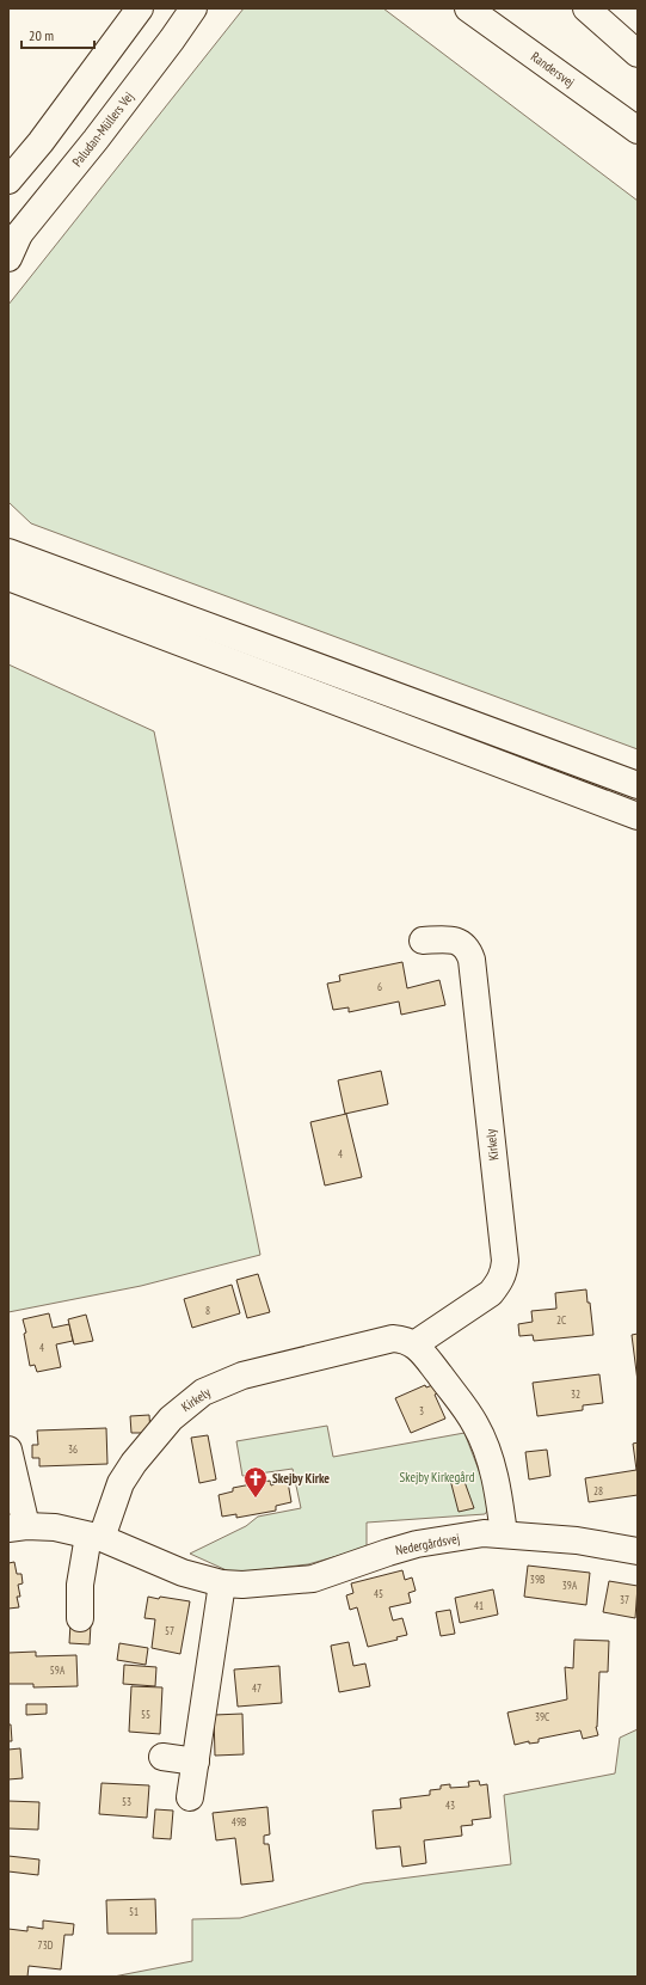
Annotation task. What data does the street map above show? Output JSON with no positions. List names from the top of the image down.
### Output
{
  "streets": {
    "street": [
      "Randersvej",
      "Paludan-Müllers Vej",
      "Kirkely",
      "Nedergårdsvej"
    ]
  },
  "crossings": [
    ["Kirkely", "Nedergårdsvej"]
  ],
  "parks": ["Skejby Kirkegård"],
  "places": {
    "church": ["Skejby Kirke"]
  },
  "house_numbers": [
    "6",
    "4",
    "8",
    "2C",
    "4",
    "32",
    "3",
    "36",
    "28",
    "39B",
    "39A",
    "45",
    "37",
    "41",
    "57",
    "59A",
    "47",
    "55",
    "39C",
    "53",
    "43",
    "49B",
    "51",
    "73D"
  ],
  "scale_bar": "20 m"
}
